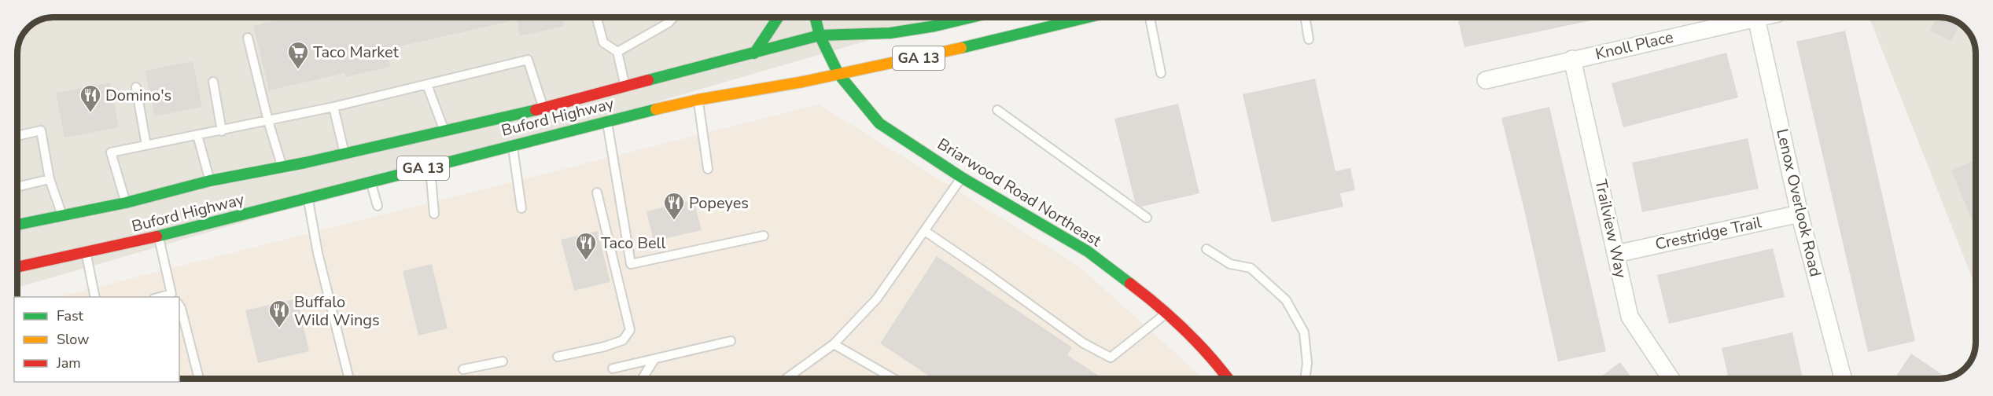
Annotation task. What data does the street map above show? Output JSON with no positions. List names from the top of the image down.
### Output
{
  "streets": {
    "main road": ["GA 13", "Buford Highway", "Briarwood Road Northeast"],
    "street": [
      "Knoll Place",
      "Lenox Overlook Road",
      "Trailview Way",
      "Crestridge Trail"
    ]
  },
  "crossings": [
    ["Knoll Place", "Lenox Overlook Road"],
    ["Knoll Place", "Trailview Way"],
    ["Buford Highway", "Briarwood Road Northeast"],
    ["Lenox Overlook Road", "Crestridge Trail"],
    ["Trailview Way", "Crestridge Trail"]
  ],
  "places": {
    "supermarket": ["Taco Market"],
    "restaurant": [
      "Domino's",
      "Popeyes",
      "Taco Bell",
      "Buffalo Wild Wings"
    ]
  },
  "legend": ["Fast", "Slow", "Jam"]
}
